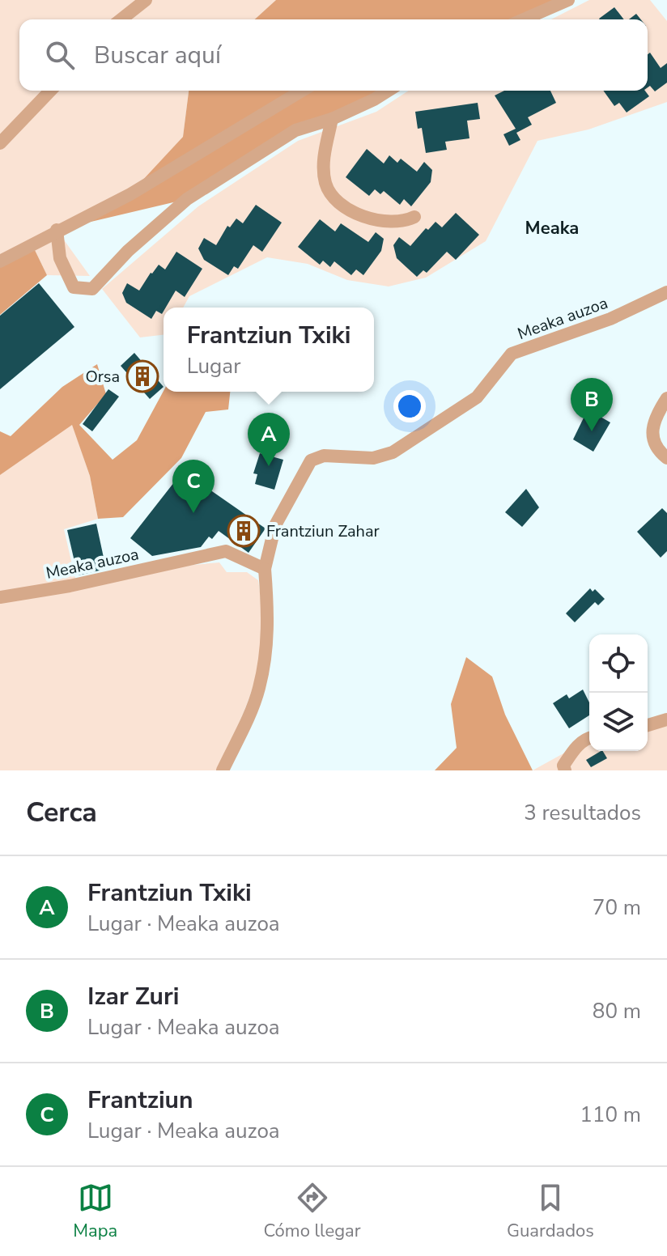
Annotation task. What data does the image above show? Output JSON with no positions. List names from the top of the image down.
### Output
{
  "streets": {
    "street": ["Meaka auzoa"]
  },
  "districts": ["Meaka"],
  "places": {
    "building": ["Orsa", "Frantziun Zahar"]
  },
  "page": {
    "search": "Buscar aquí",
    "popup": ["Frantziun Txiki", "Lugar"],
    "pins": ["B", "A", "C"],
    "heading": ["Cerca", "3 resultados"],
    "list": [
      {
        "mark": "A",
        "name": "Frantziun Txiki",
        "note": "Lugar · Meaka auzoa",
        "value": "70 m"
      },
      {
        "mark": "B",
        "name": "Izar Zuri",
        "note": "Lugar · Meaka auzoa",
        "value": "80 m"
      },
      {
        "mark": "C",
        "name": "Frantziun",
        "note": "Lugar · Meaka auzoa",
        "value": "110 m"
      }
    ],
    "nav": ["Mapa", "Cómo llegar", "Guardados"]
  }
}
